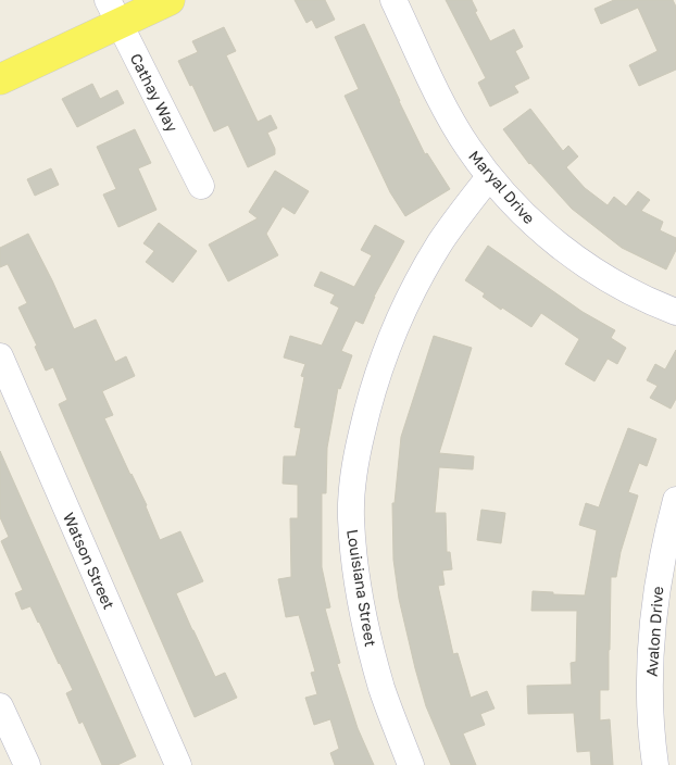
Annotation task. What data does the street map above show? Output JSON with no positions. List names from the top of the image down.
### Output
{
  "streets": {
    "street": [
      "Cathay Way",
      "Maryal Drive",
      "Watson Street",
      "Louisiana Street",
      "Avalon Drive"
    ]
  },
  "crossings": [
    ["Maryal Drive", "Louisiana Street"]
  ]
}
